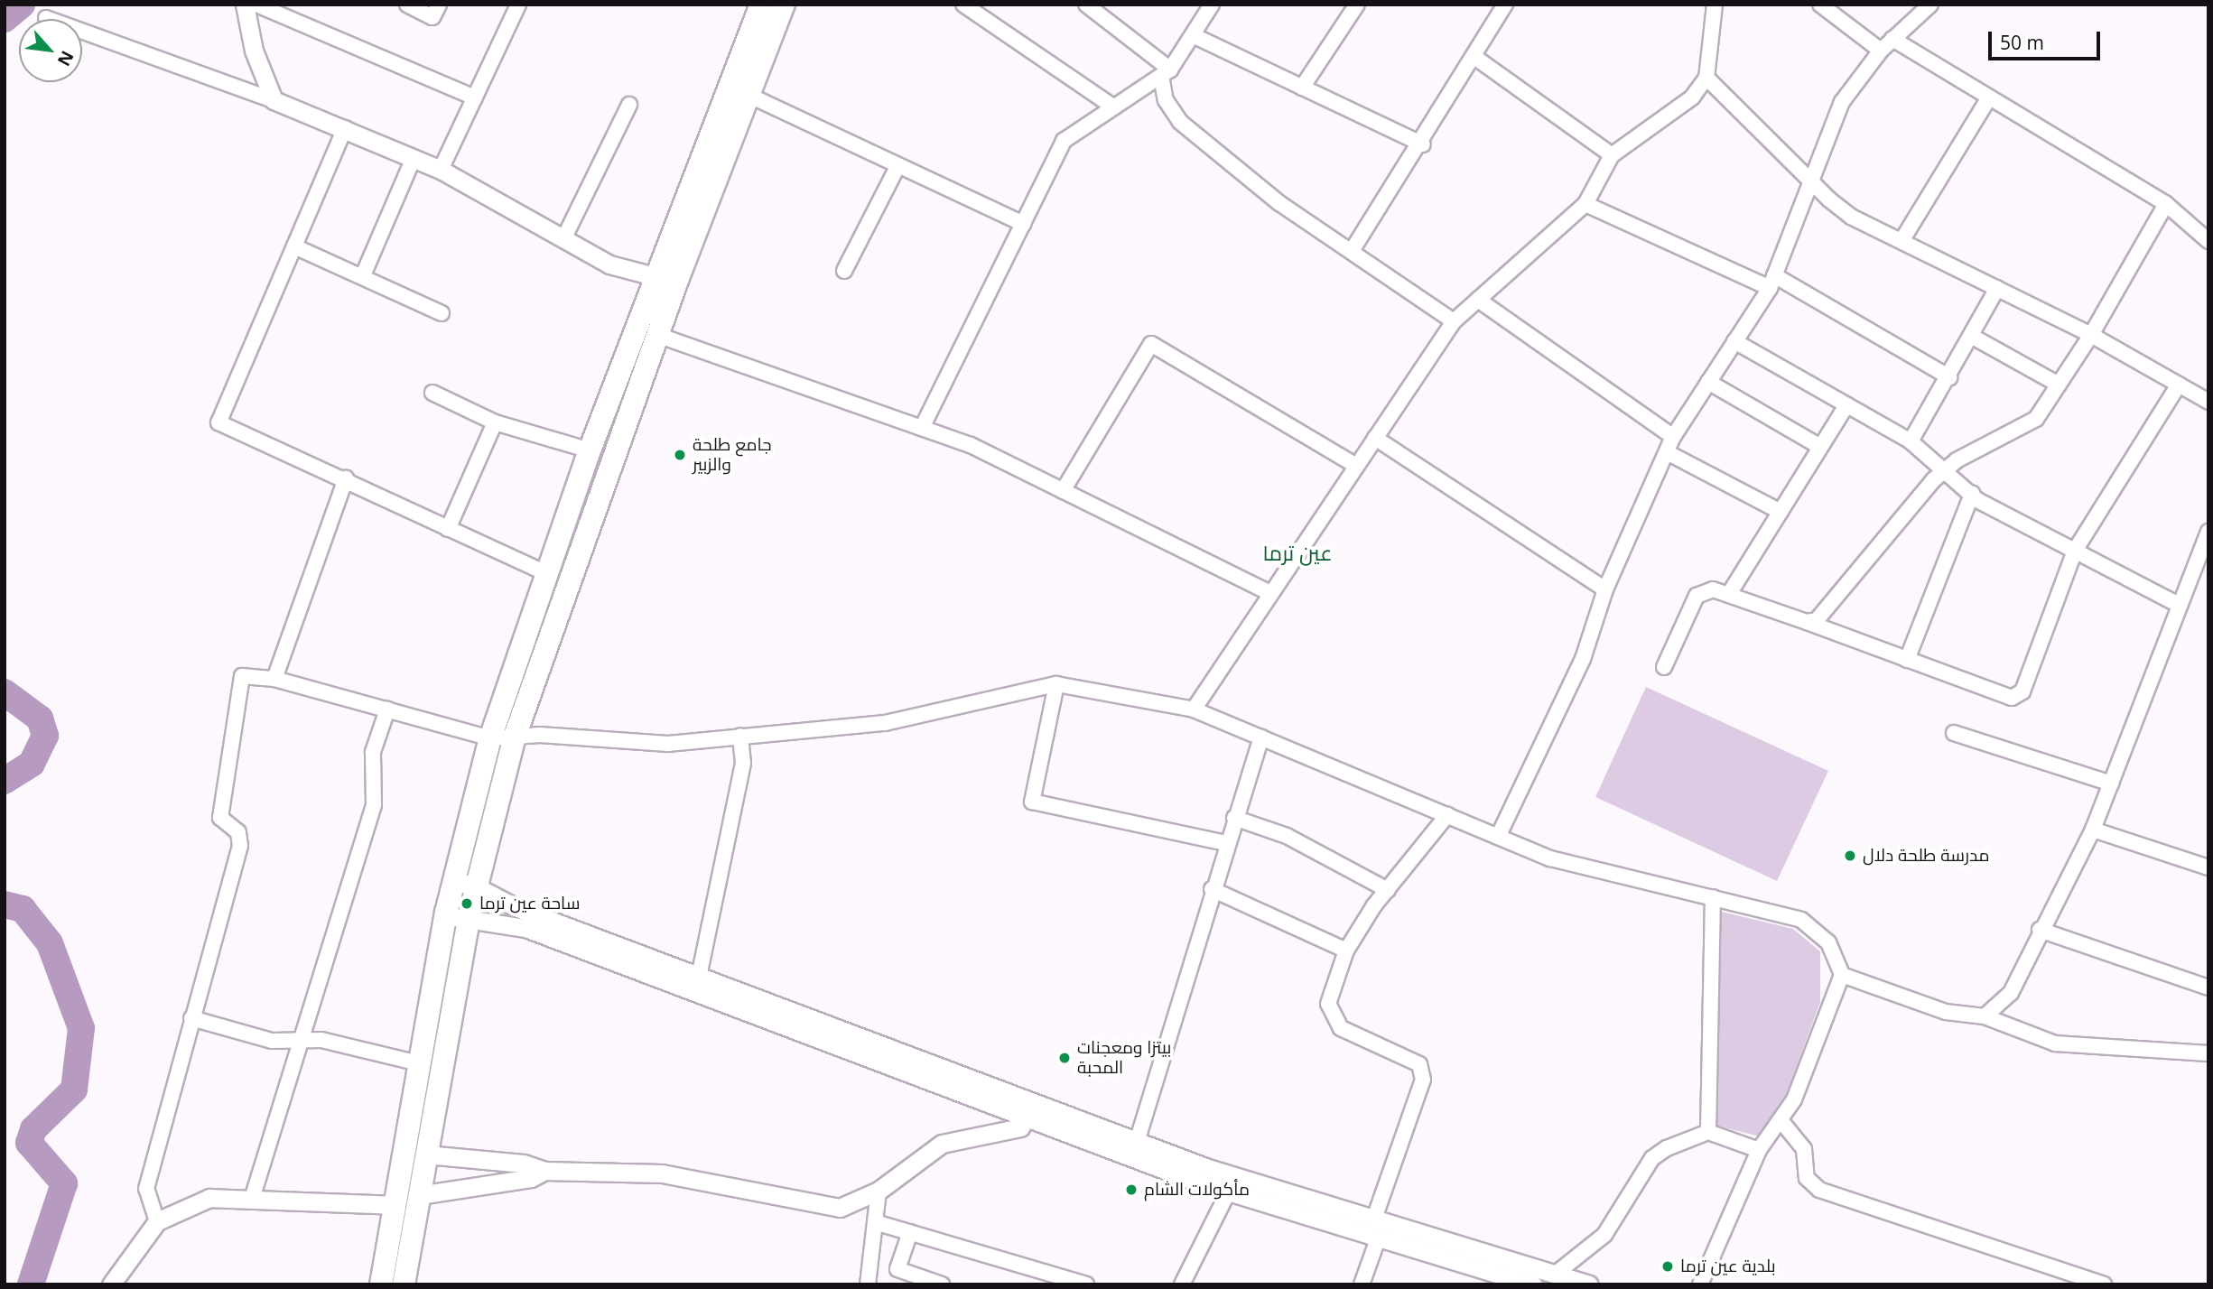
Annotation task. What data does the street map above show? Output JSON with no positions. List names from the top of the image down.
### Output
{
  "districts": ["عين ترما"],
  "places": [
    "جامع طلحة والزبير",
    "مدرسة طلحة دلال",
    "ساحة عين ترما",
    "بيتزا ومعجنات المحبة",
    "مأكولات الشام",
    "بلدية عين ترما"
  ],
  "scale_bar": "50 m",
  "north": "bottom right"
}
